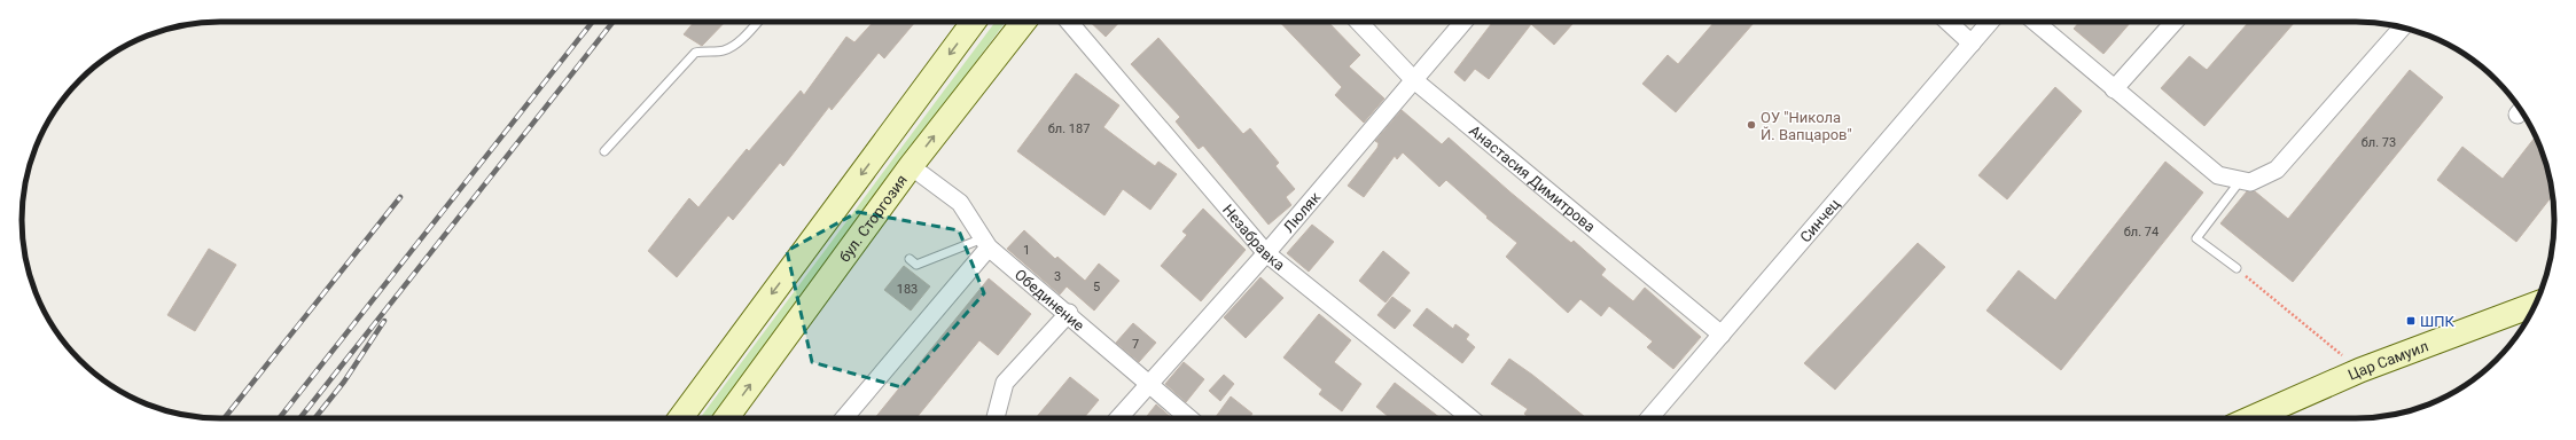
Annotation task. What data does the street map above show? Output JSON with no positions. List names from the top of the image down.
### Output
{
  "streets": {
    "main road": ["бул. Сторгозия", "Цар Самуил"],
    "street": [
      "Анастасия Димитрова",
      "Люляк",
      "Синчец",
      "Незабравка",
      "Обединение"
    ]
  },
  "crossings": [
    ["Анастасия Димитрова", "Люляк"],
    ["Анастасия Димитрова", "Синчец"],
    ["Люляк", "Незабравка"],
    ["Люляк", "Обединение"],
    ["бул. Сторгозия", "Обединение"]
  ],
  "places": {
    "other": ["ОУ \"Никола Й. Вапцаров\""],
    "transit": ["ШПК"]
  },
  "house_numbers": [
    "бл. 187",
    "бл. 73",
    "бл. 74",
    "1",
    "3",
    "5",
    "183",
    "7"
  ]
}
